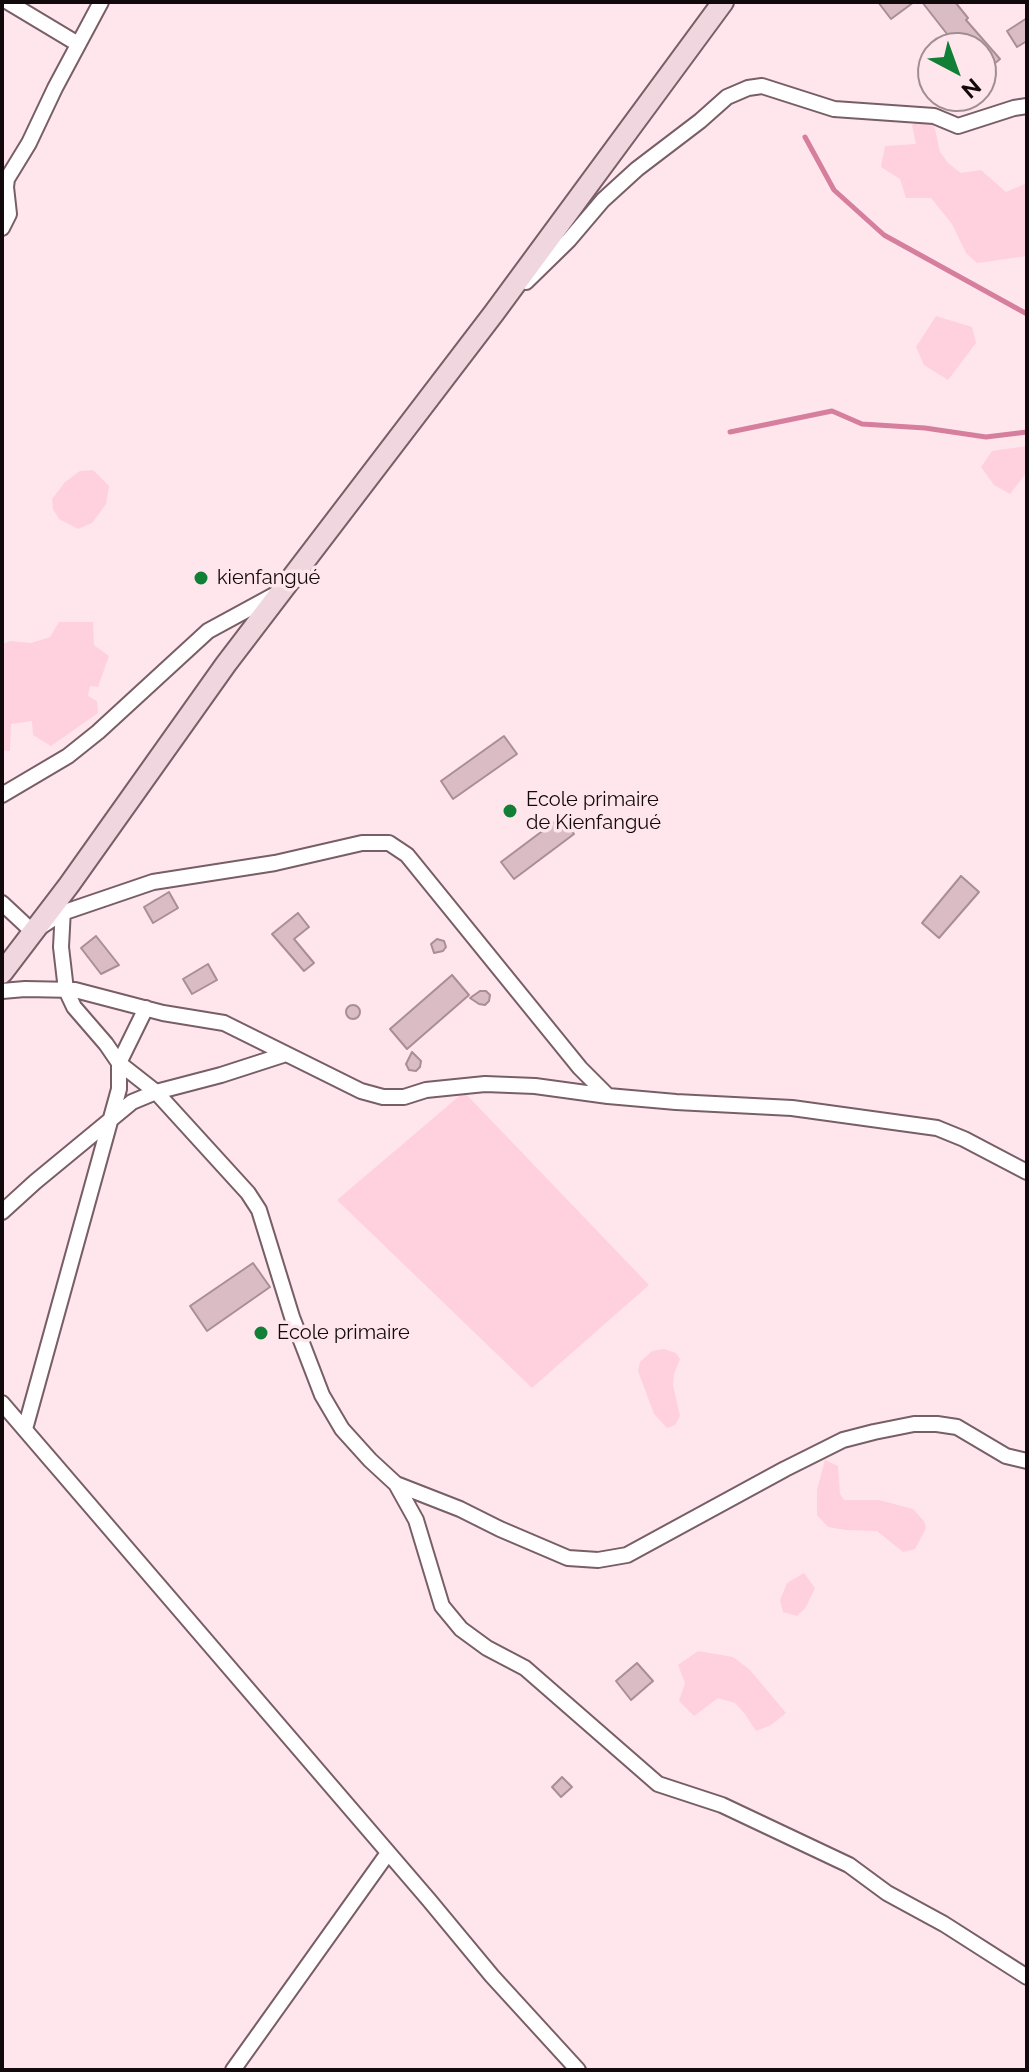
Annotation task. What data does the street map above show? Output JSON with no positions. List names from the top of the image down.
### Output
{
  "places": ["kienfangué", "Ecole primaire de Kienfangué", "Ecole primaire"],
  "north": "bottom right"
}
